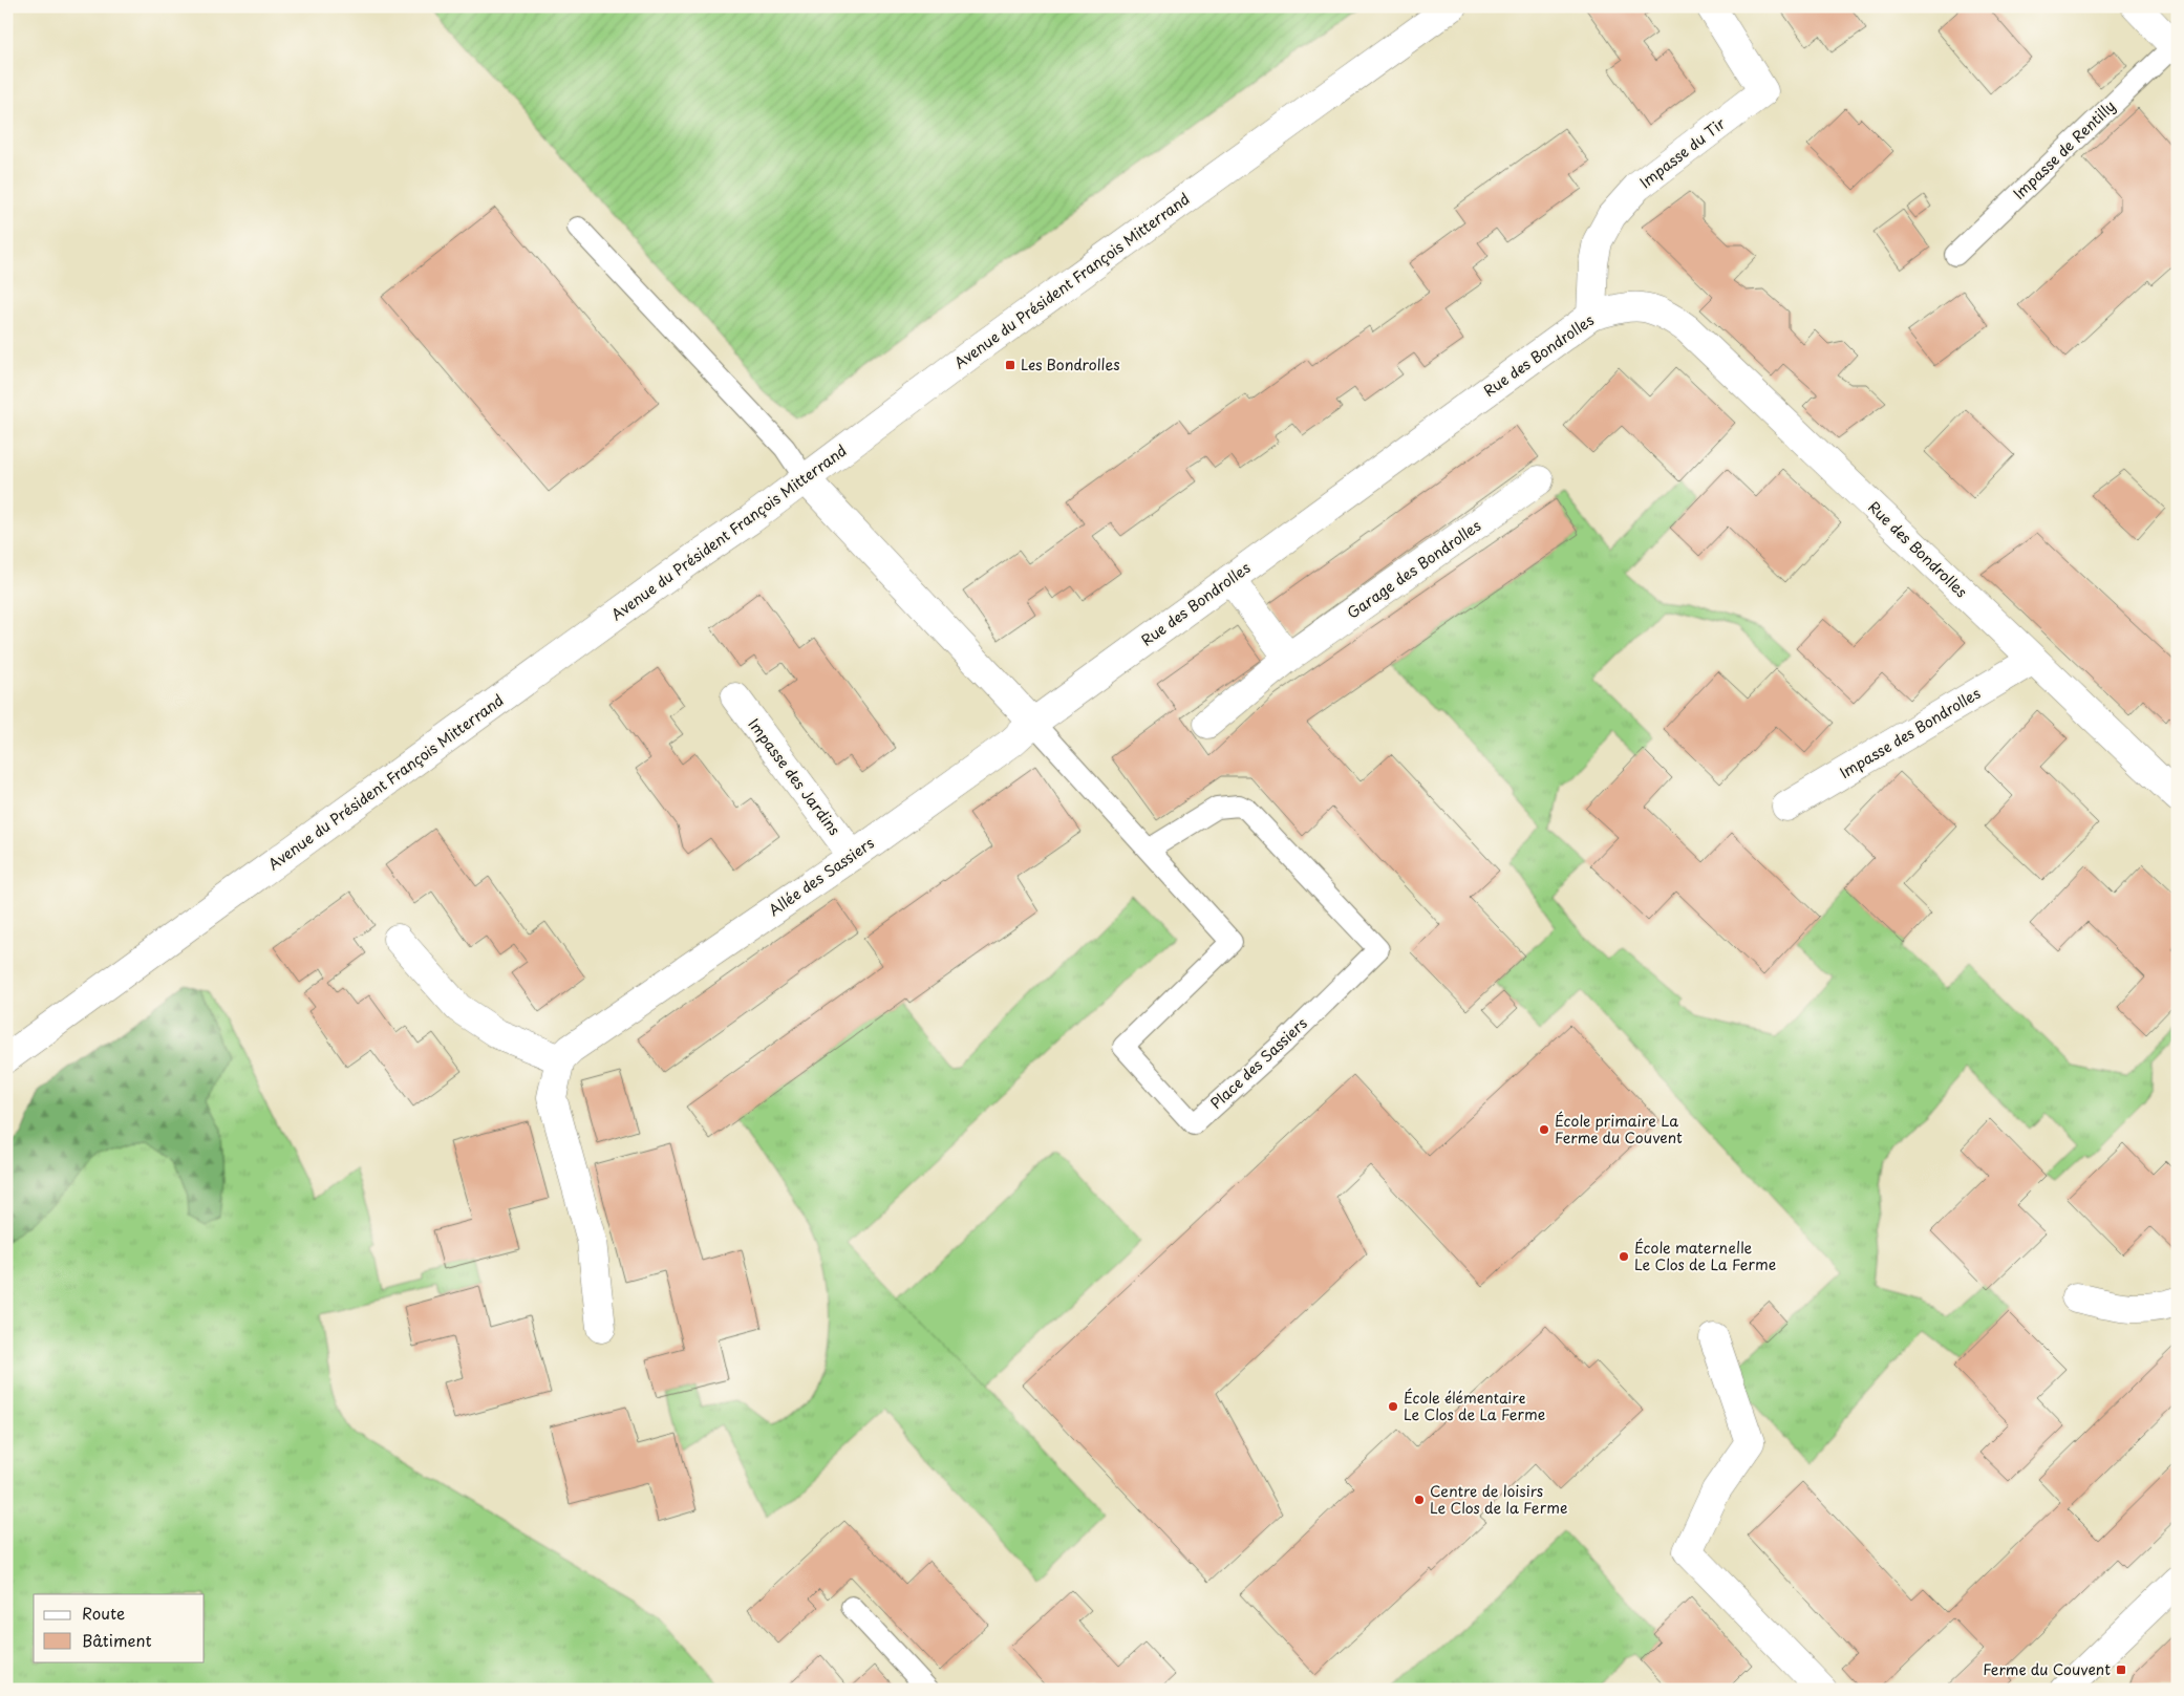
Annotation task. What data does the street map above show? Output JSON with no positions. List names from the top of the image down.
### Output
{
  "streets": {
    "street": [
      "Impasse du Tir",
      "Avenue du Président François Mitterrand",
      "Rue des Bondrolles",
      "Garage des Bondrolles",
      "Impasse des Bondrolles",
      "Impasse des Jardins",
      "Allée des Sassiers"
    ],
    "lane": ["Impasse de Rentilly", "Place des Sassiers"]
  },
  "crossings": [
    ["Impasse du Tir", "Rue des Bondrolles"],
    ["Rue des Bondrolles", "Impasse des Bondrolles"],
    ["Rue des Bondrolles", "Allée des Sassiers"],
    ["Rue des Bondrolles", "Place des Sassiers"],
    ["Impasse des Jardins", "Allée des Sassiers"],
    ["Allée des Sassiers", "Place des Sassiers"]
  ],
  "places": {
    "transit": ["Les Bondrolles", "Ferme du Couvent"],
    "other": [
      "École primaire La Ferme du Couvent",
      "École maternelle Le Clos de La Ferme",
      "École élémentaire Le Clos de La Ferme",
      "Centre de loisirs Le Clos de la Ferme"
    ]
  },
  "legend": ["Route", "Bâtiment"]
}
